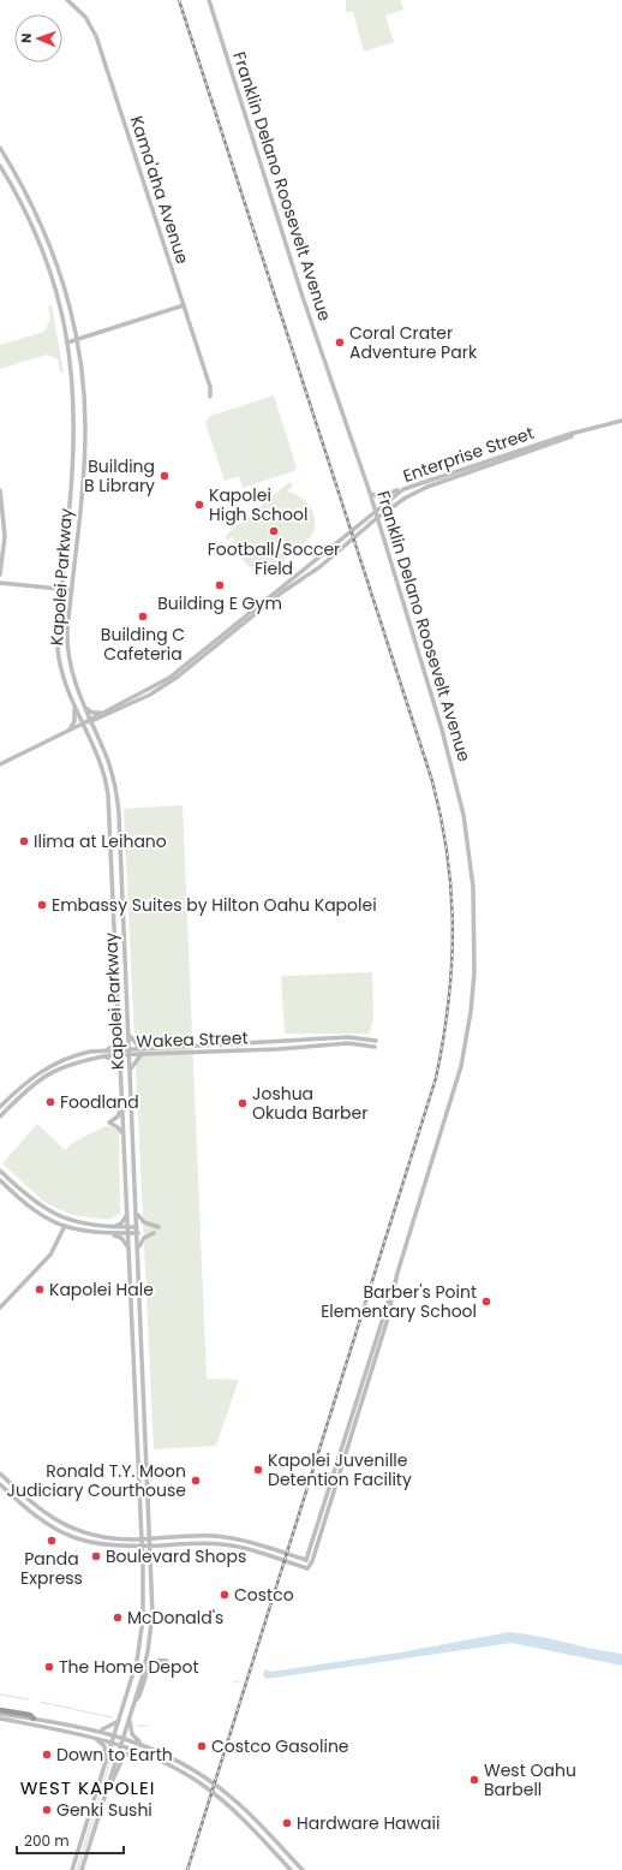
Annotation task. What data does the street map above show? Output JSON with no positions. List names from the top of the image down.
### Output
{
  "streets": {
    "main road": [
      "Franklin Delano Roosevelt Avenue",
      "Kama'aha Avenue",
      "Enterprise Street",
      "Kapolei Parkway",
      "Wakea Street"
    ]
  },
  "crossings": [
    ["Franklin Delano Roosevelt Avenue", "Enterprise Street"],
    ["Enterprise Street", "Kapolei Parkway"],
    ["Kapolei Parkway", "Wakea Street"]
  ],
  "districts": ["WEST KAPOLEI"],
  "places": [
    "Coral Crater Adventure Park",
    "Building B Library",
    "Kapolei High School",
    "Football/Soccer Field",
    "Building E Gym",
    "Building C Cafeteria",
    "Ilima at Leihano",
    "Embassy Suites by Hilton Oahu Kapolei",
    "Foodland",
    "Joshua Okuda Barber",
    "Kapolei Hale",
    "Barber's Point Elementary School",
    "Kapolei Juvenille Detention Facility",
    "Ronald T.Y. Moon Judiciary Courthouse",
    "Panda Express",
    "Boulevard Shops",
    "Costco",
    "McDonald's",
    "The Home Depot",
    "Costco Gasoline",
    "Down to Earth",
    "West Oahu Barbell",
    "Genki Sushi",
    "Hardware Hawaii"
  ],
  "scale_bar": "200 m",
  "north": "left"
}
